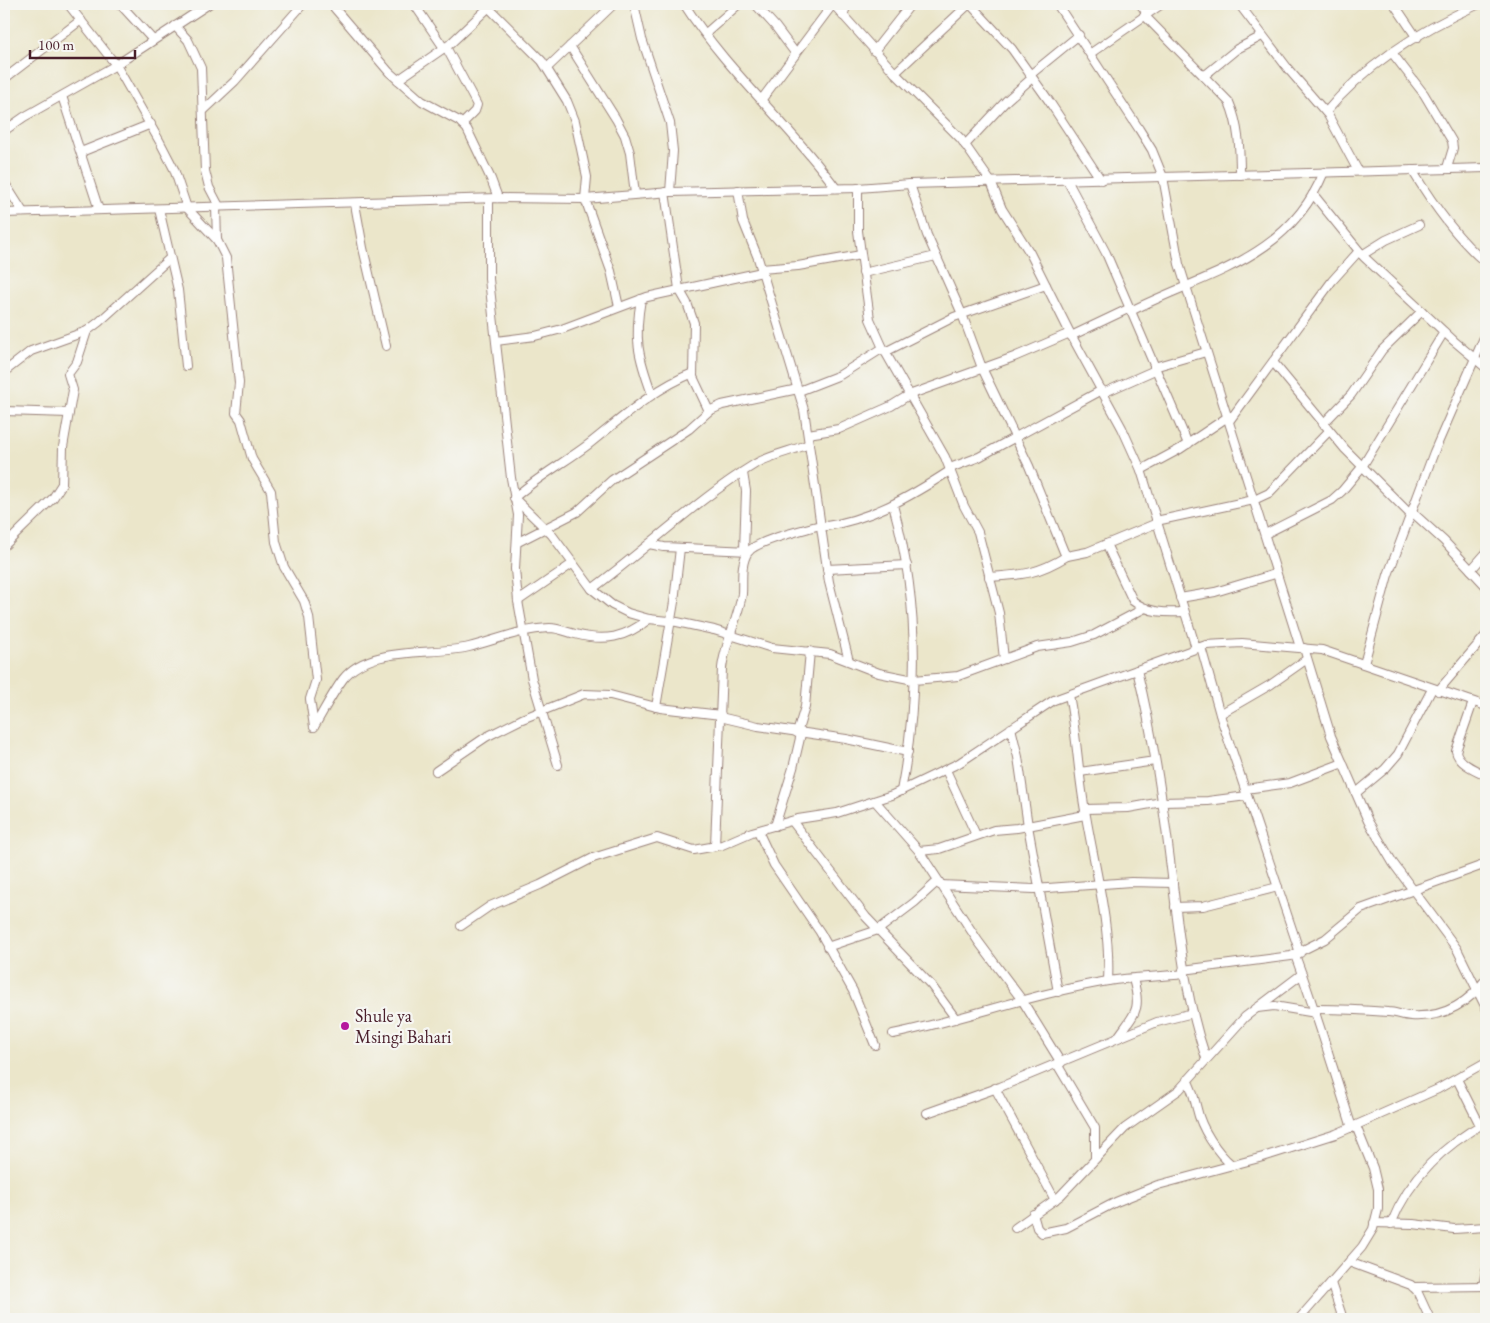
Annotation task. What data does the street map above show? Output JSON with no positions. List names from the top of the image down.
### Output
{
  "places": ["Shule ya Msingi Bahari"],
  "scale_bar": "100 m"
}
